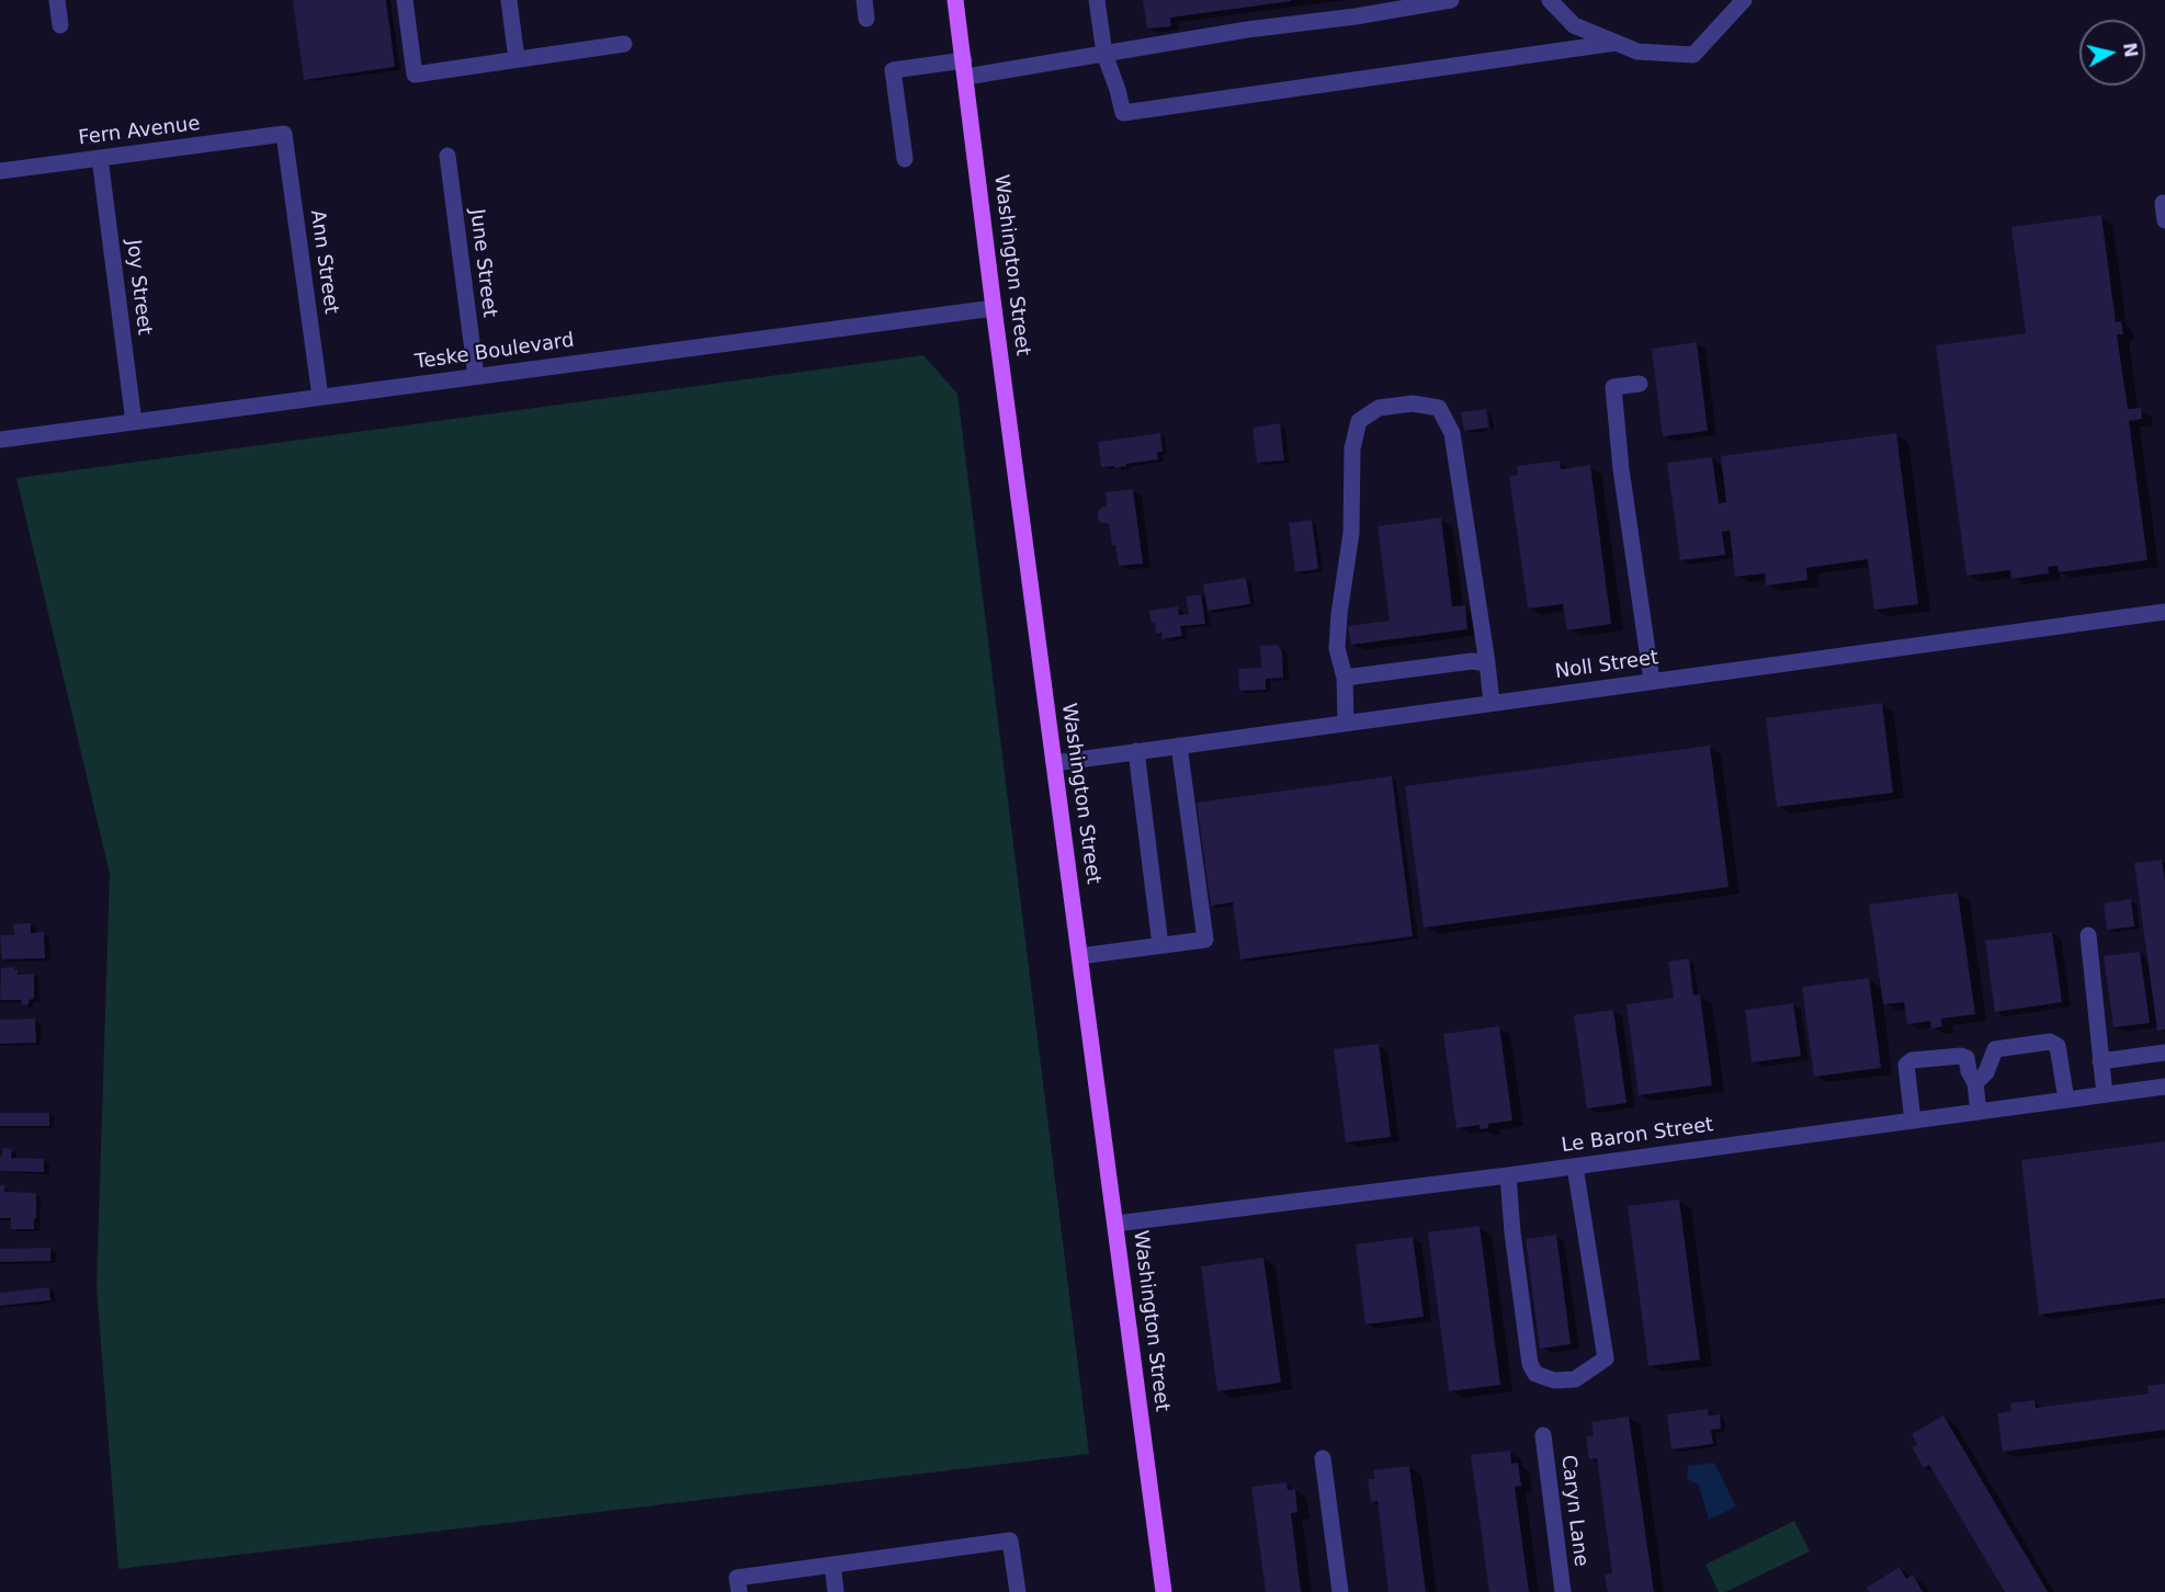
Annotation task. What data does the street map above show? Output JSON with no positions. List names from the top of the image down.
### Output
{
  "streets": {
    "main road": ["Washington Street"],
    "street": [
      "Fern Avenue",
      "Ann Street",
      "June Street",
      "Joy Street",
      "Teske Boulevard",
      "Noll Street",
      "Le Baron Street",
      "Caryn Lane"
    ]
  },
  "crossings": [
    ["Fern Avenue", "Ann Street"],
    ["Fern Avenue", "Joy Street"],
    ["Ann Street", "Teske Boulevard"],
    ["June Street", "Teske Boulevard"],
    ["Washington Street", "Teske Boulevard"],
    ["Washington Street", "Noll Street"],
    ["Washington Street", "Le Baron Street"],
    ["Joy Street", "Teske Boulevard"]
  ],
  "north": "right"
}
